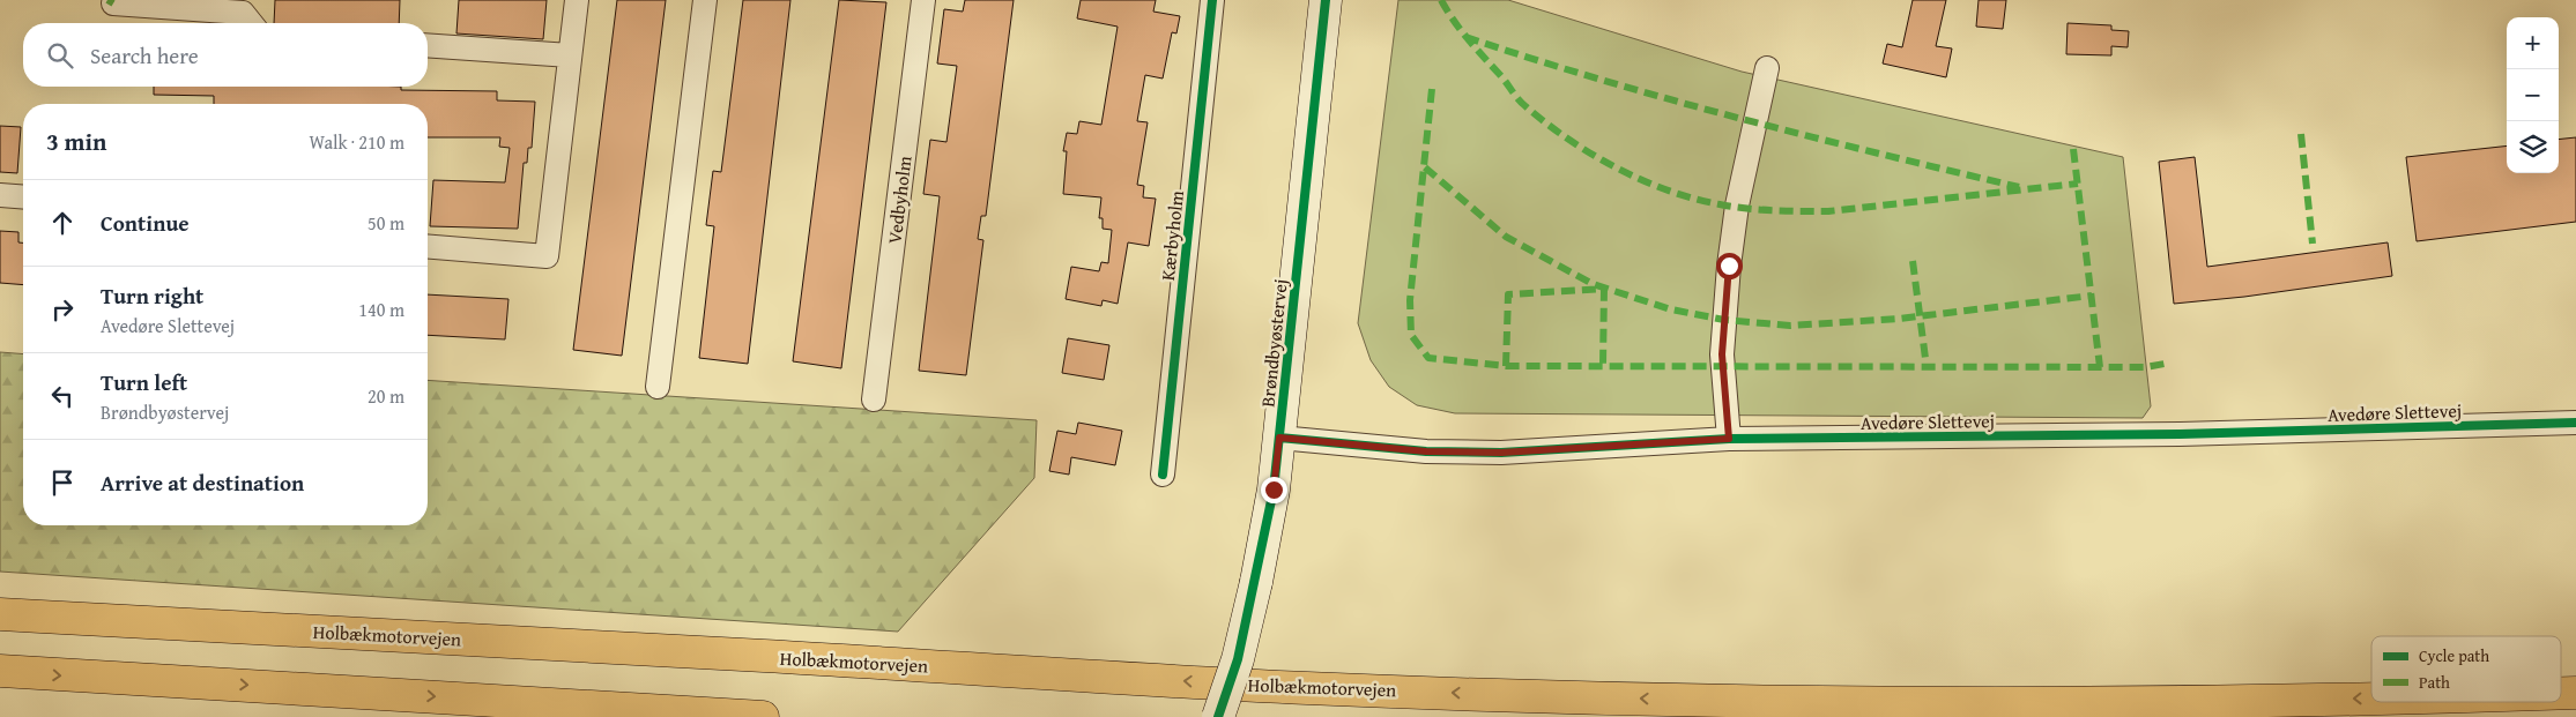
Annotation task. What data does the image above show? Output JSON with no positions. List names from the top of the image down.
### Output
{
  "streets": {
    "highway": ["Holbækmotorvejen"],
    "street": [
      "Vedbyholm",
      "Kærbyholm",
      "Brøndbyøstervej",
      "Avedøre Slettevej"
    ]
  },
  "crossings": [
    ["Brøndbyøstervej", "Avedøre Slettevej"]
  ],
  "legend": ["Cycle path", "Path"],
  "page": {
    "map_buttons": ["+", "−"],
    "search": "Search here",
    "heading": ["3 min", "Walk · 210 m"],
    "list": [
      ["Continue", "50 m"],
      ["Turn right", "Avedøre Slettevej", "140 m"],
      ["Turn left", "Brøndbyøstervej", "20 m"],
      "Arrive at destination"
    ]
  }
}
